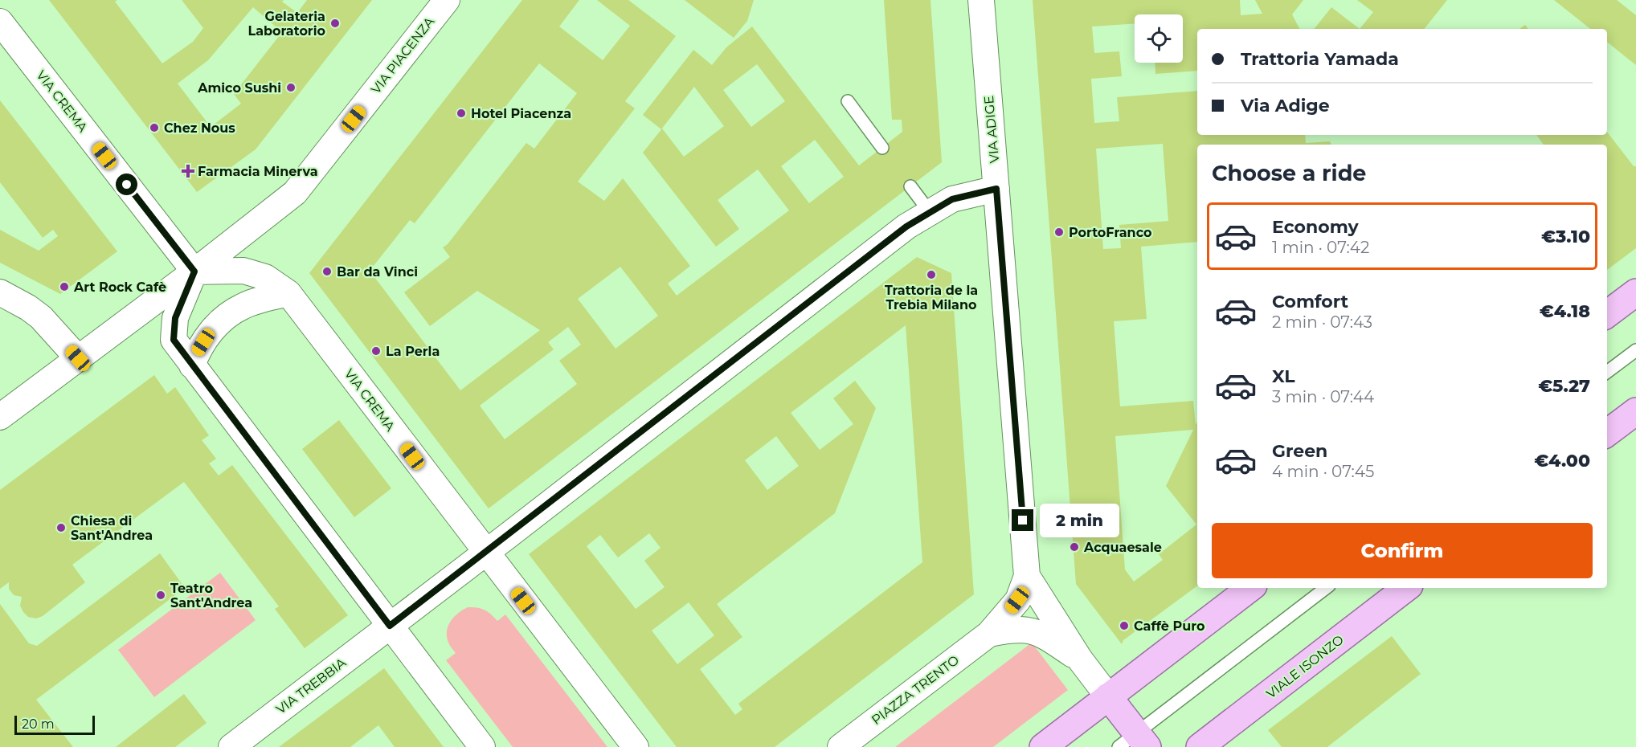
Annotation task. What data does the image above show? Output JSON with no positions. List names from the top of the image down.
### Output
{
  "streets": {
    "main road": ["VIALE ISONZO"],
    "street": [
      "VIA PIACENZA",
      "VIA CREMA",
      "VIA ADIGE",
      "VIA TREBBIA",
      "PIAZZA TRENTO"
    ]
  },
  "crossings": [
    ["VIA PIACENZA", "VIA CREMA"],
    ["VIA ADIGE", "PIAZZA TRENTO"]
  ],
  "places": {
    "other": [
      "Gelateria Laboratorio",
      "Amico Sushi",
      "Hotel Piacenza",
      "Chez Nous",
      "PortoFranco",
      "Bar da Vinci",
      "Trattoria de la Trebia Milano",
      "Art Rock Cafè",
      "La Perla",
      "Chiesa di Sant'Andrea",
      "Acquaesale",
      "Teatro Sant'Andrea",
      "Caffè Puro"
    ],
    "health": ["Farmacia Minerva"]
  },
  "scale_bar": "20 m",
  "page": {
    "banner": ["Trattoria Yamada", "Via Adige"],
    "heading": "Choose a ride",
    "list": [
      {
        "name": "Economy",
        "note": "1 min · 07:42",
        "value": "€3.10"
      },
      {
        "name": "Comfort",
        "note": "2 min · 07:43",
        "value": "€4.18"
      },
      {
        "name": "XL",
        "note": "3 min · 07:44",
        "value": "€5.27"
      },
      {
        "name": "Green",
        "note": "4 min · 07:45",
        "value": "€4.00"
      }
    ],
    "bubble": "2 min",
    "buttons": "Confirm",
    "scale": "20 m"
  }
}
